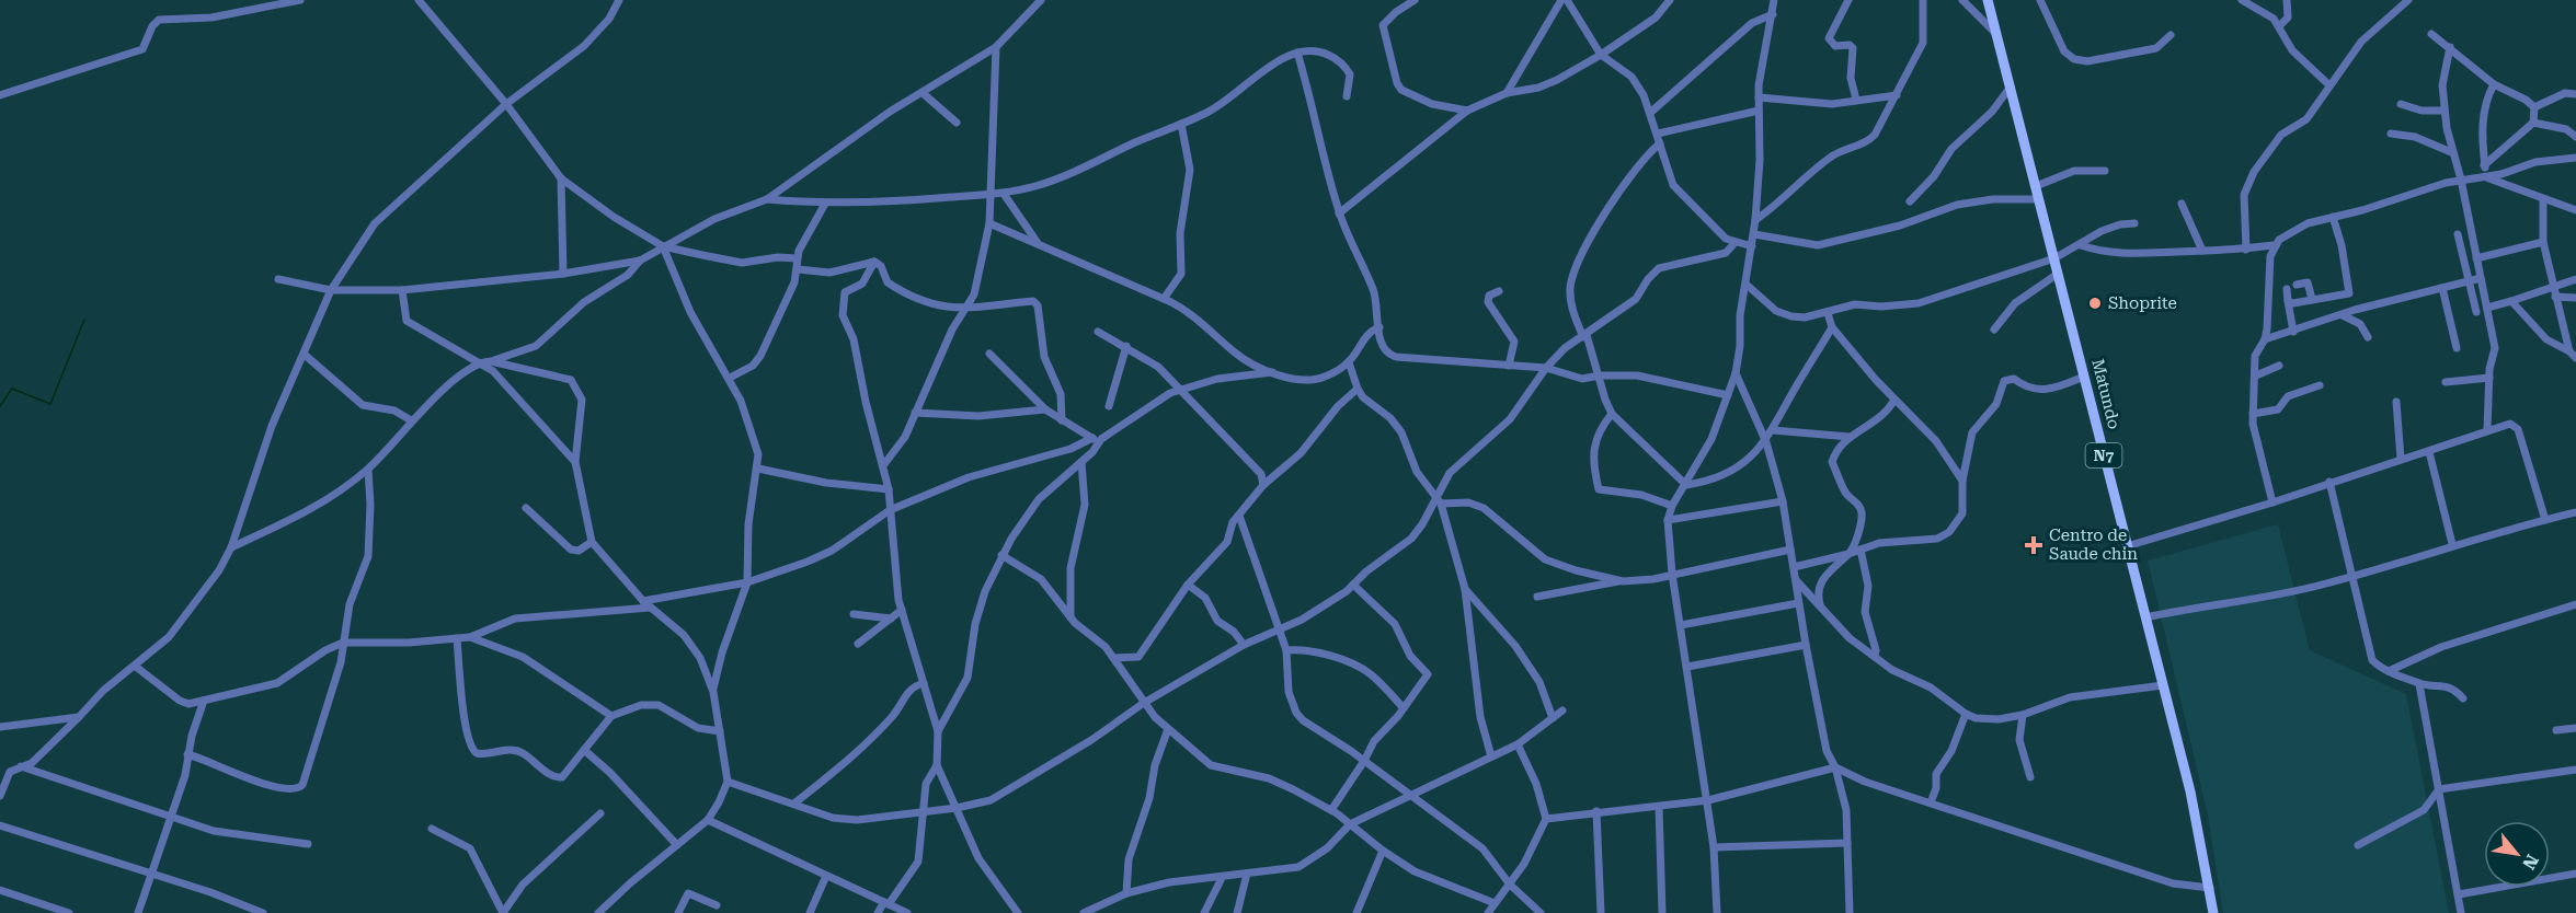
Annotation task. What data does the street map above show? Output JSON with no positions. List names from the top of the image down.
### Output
{
  "streets": {
    "main road": ["Matundo", "N7"]
  },
  "places": {
    "other": ["Shoprite"],
    "health": ["Centro de Saude chin"]
  },
  "north": "bottom right"
}
